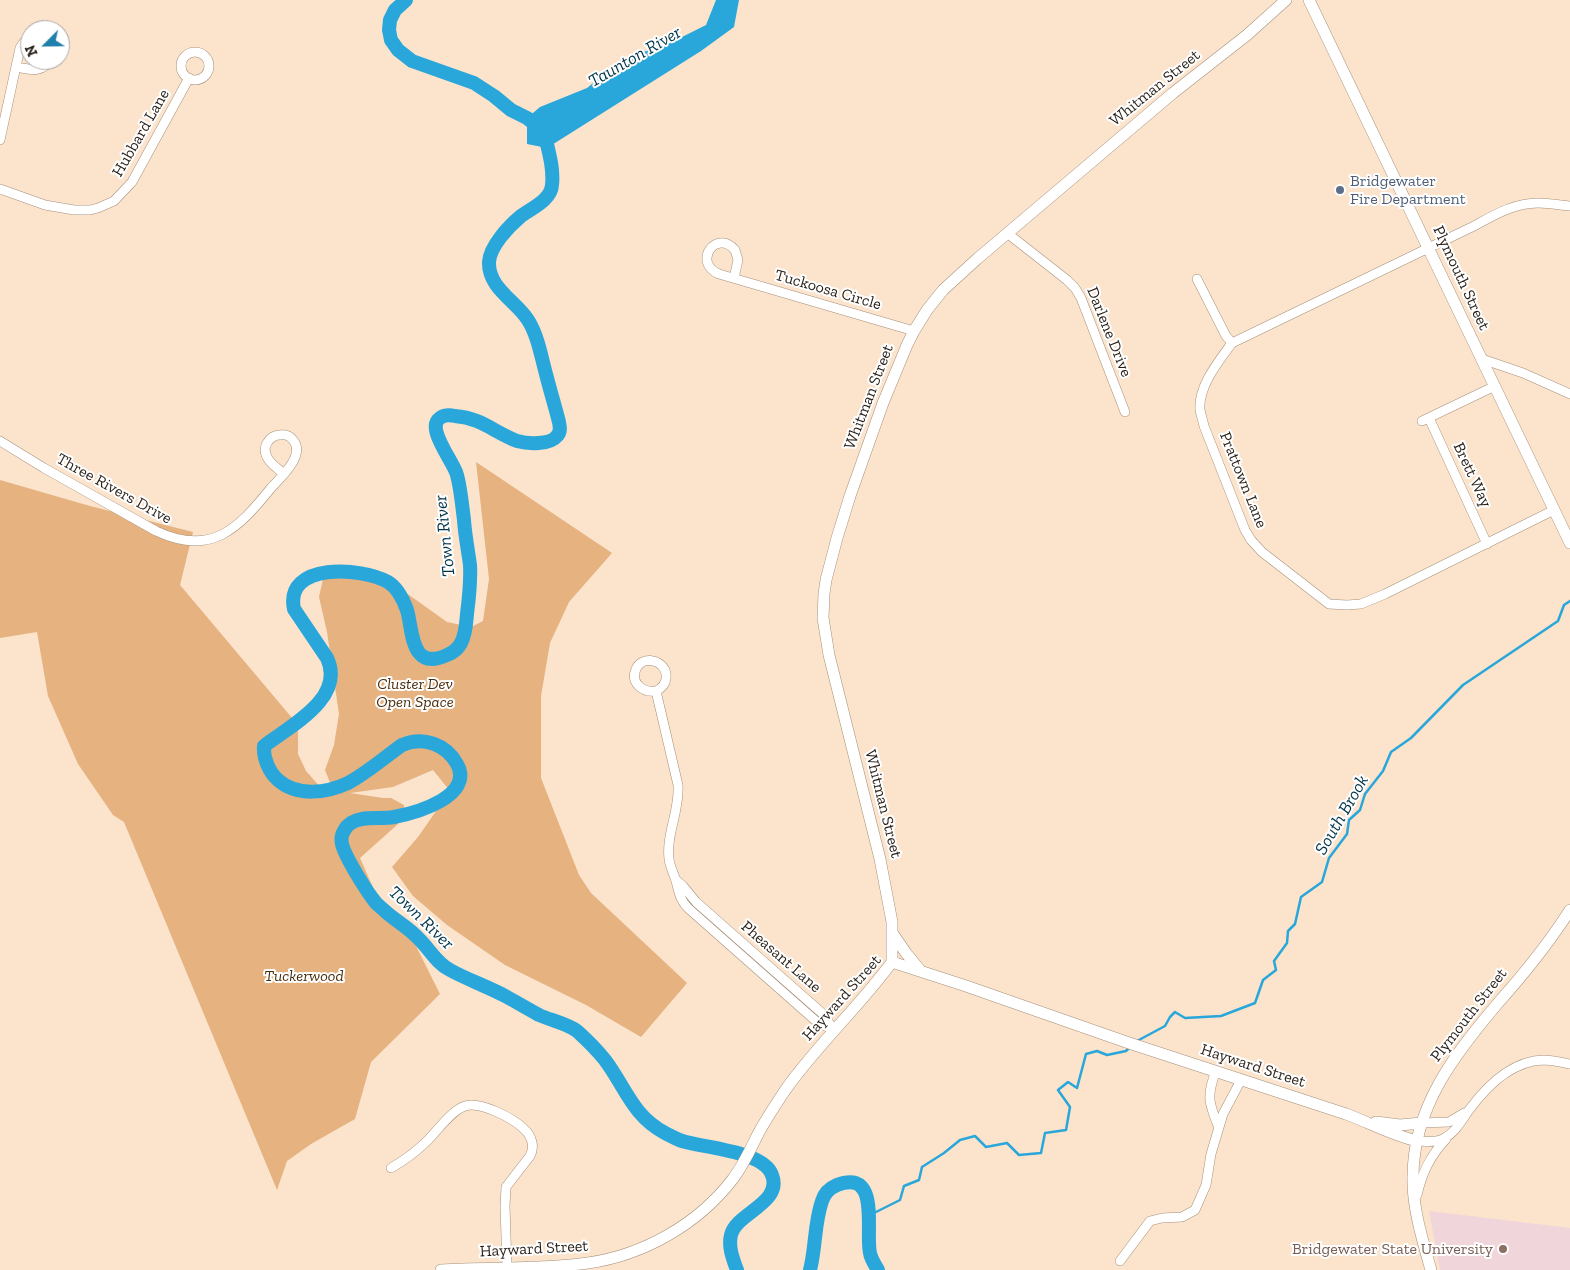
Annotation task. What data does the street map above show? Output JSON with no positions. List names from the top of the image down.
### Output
{
  "streets": {
    "street": [
      "Whitman Street",
      "Hubbard Lane",
      "Plymouth Street",
      "Tuckoosa Circle",
      "Darlene Drive",
      "Brett Way",
      "Prattown Lane",
      "Three Rivers Drive",
      "Pheasant Lane",
      "Hayward Street"
    ]
  },
  "crossings": [
    ["Whitman Street", "Tuckoosa Circle"],
    ["Whitman Street", "Darlene Drive"],
    ["Whitman Street", "Hayward Street"],
    ["Plymouth Street", "Brett Way"],
    ["Plymouth Street", "Prattown Lane"],
    ["Plymouth Street", "Hayward Street"],
    ["Brett Way", "Prattown Lane"],
    ["Pheasant Lane", "Hayward Street"]
  ],
  "water": ["Taunton River", "Town River", "South Brook"],
  "parks": ["Cluster Dev Open Space", "Tuckerwood"],
  "places": ["Bridgewater Fire Department", "Bridgewater State University"],
  "north": "bottom left"
}
